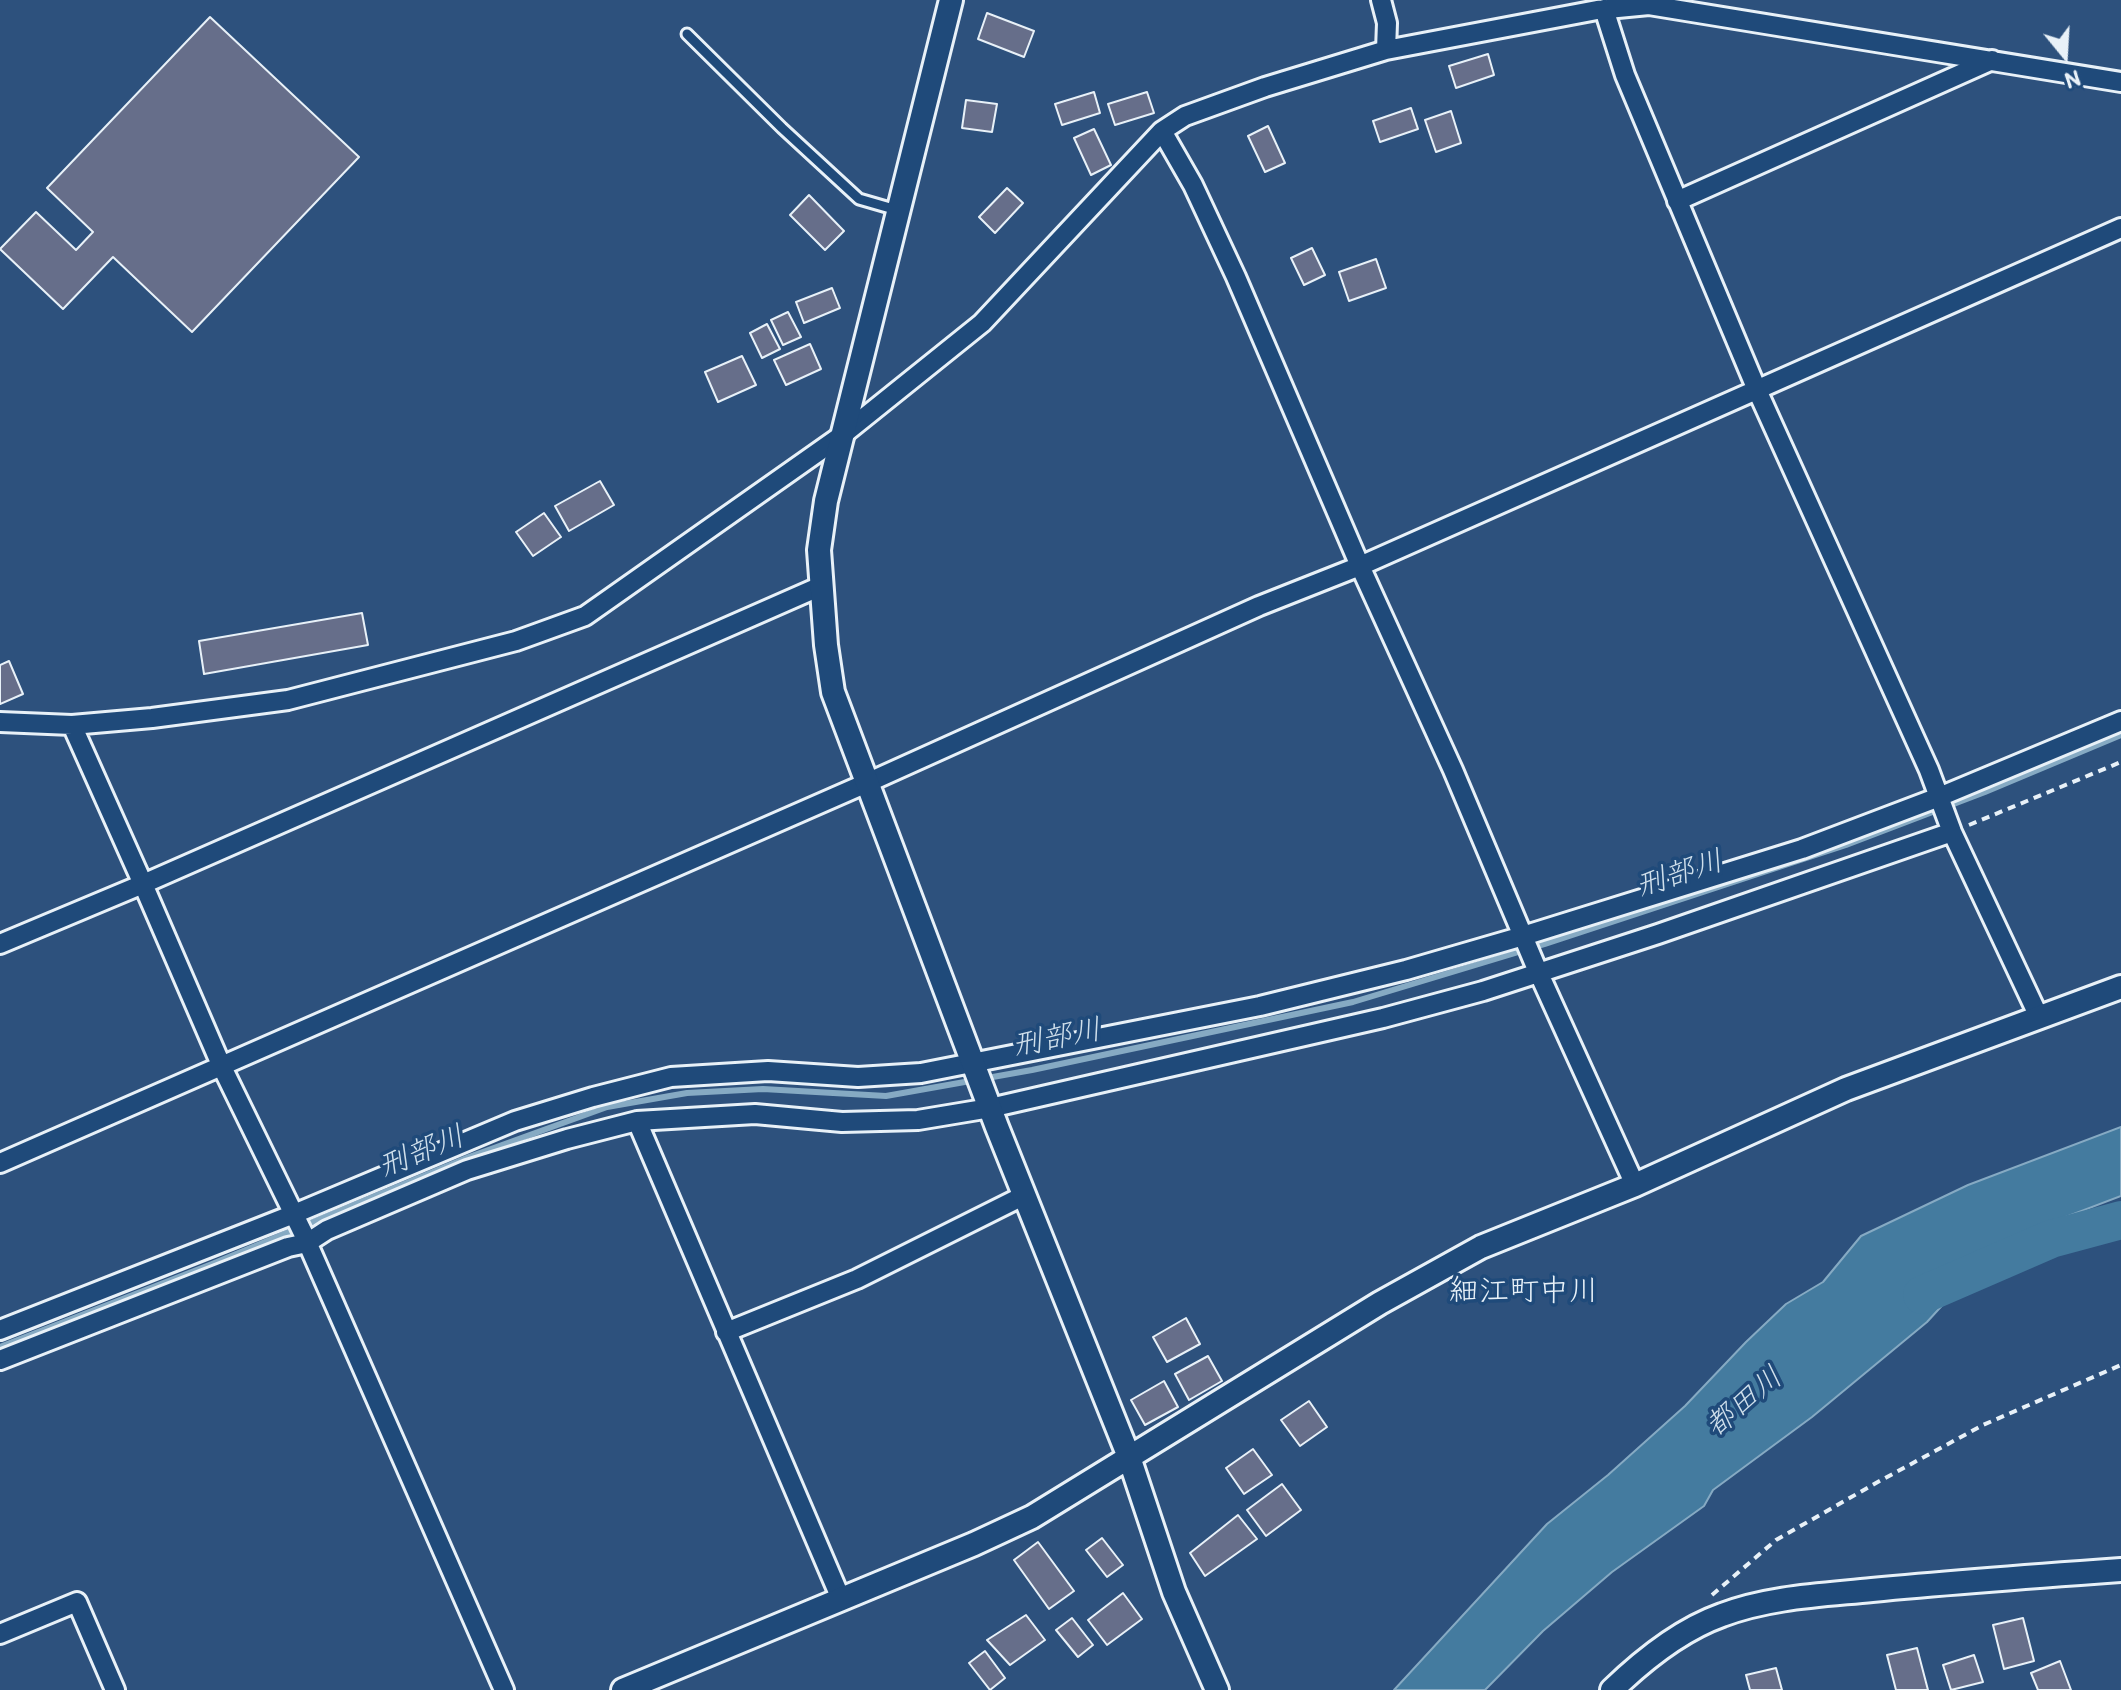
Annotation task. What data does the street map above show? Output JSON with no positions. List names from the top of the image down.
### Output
{
  "districts": ["細江町中川"],
  "water": ["刑部川", "都田川"],
  "north": "bottom"
}
